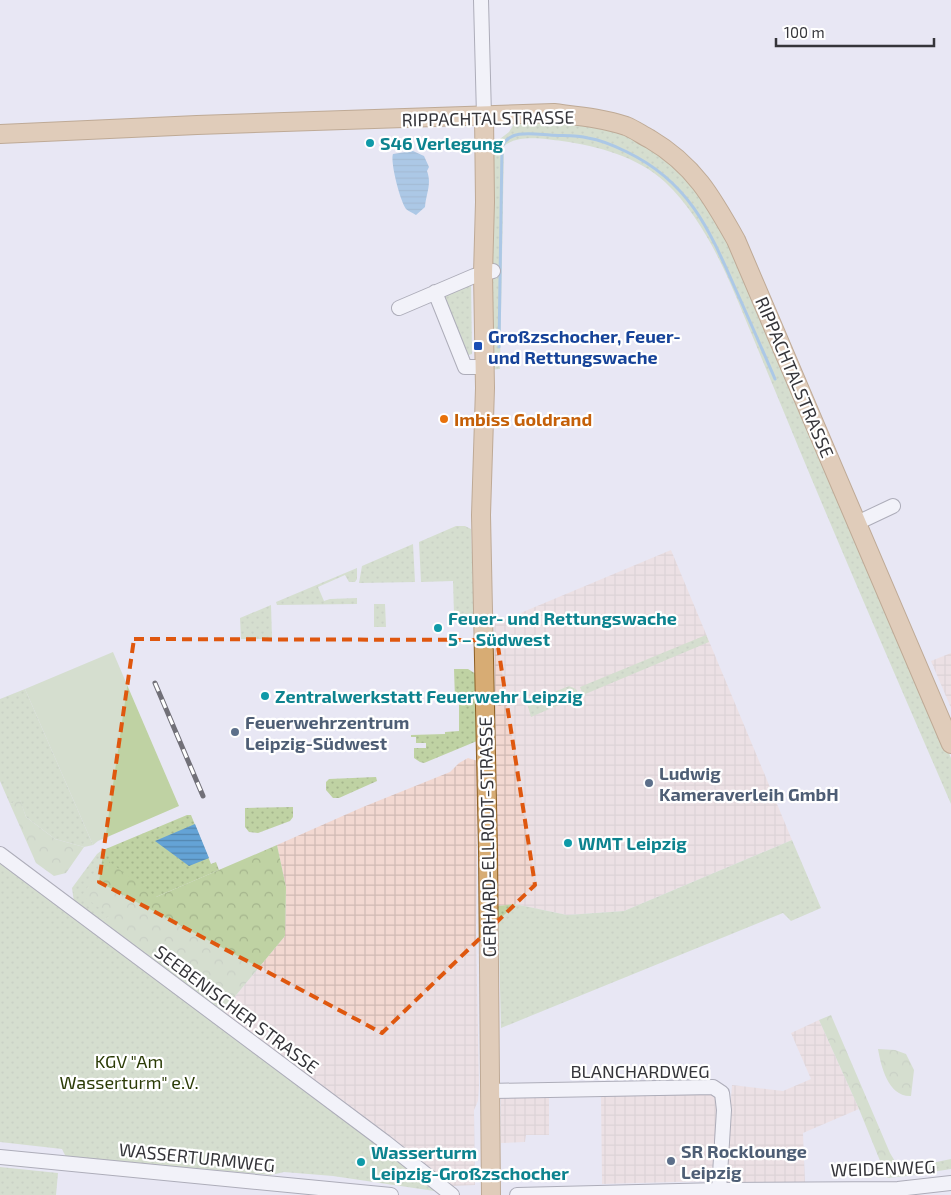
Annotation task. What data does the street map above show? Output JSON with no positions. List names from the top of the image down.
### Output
{
  "streets": {
    "main road": ["RIPPACHTALSTRASSE", "GERHARD-ELLRODT-STRASSE"],
    "street": [
      "SEEBENISCHER STRASSE",
      "BLANCHARDWEG",
      "WASSERTURMWEG",
      "WEIDENWEG"
    ]
  },
  "crossings": [
    ["RIPPACHTALSTRASSE", "GERHARD-ELLRODT-STRASSE"],
    ["GERHARD-ELLRODT-STRASSE", "BLANCHARDWEG"],
    ["BLANCHARDWEG", "WEIDENWEG"]
  ],
  "parks": ["KGV \"Am Wasserturm\" e.V."],
  "places": {
    "other": [
      "S46 Verlegung",
      "Imbiss Goldrand",
      "Feuer- und Rettungswache 5 – Südwest",
      "Zentralwerkstatt Feuerwehr Leipzig",
      "Feuerwehrzentrum Leipzig-Südwest",
      "Ludwig Kameraverleih GmbH",
      "WMT Leipzig",
      "SR Rocklounge Leipzig",
      "Wasserturm Leipzig-Großzschocher"
    ],
    "transit": ["Großzschocher, Feuer- und Rettungswache"]
  },
  "scale_bar": "100 m"
}
